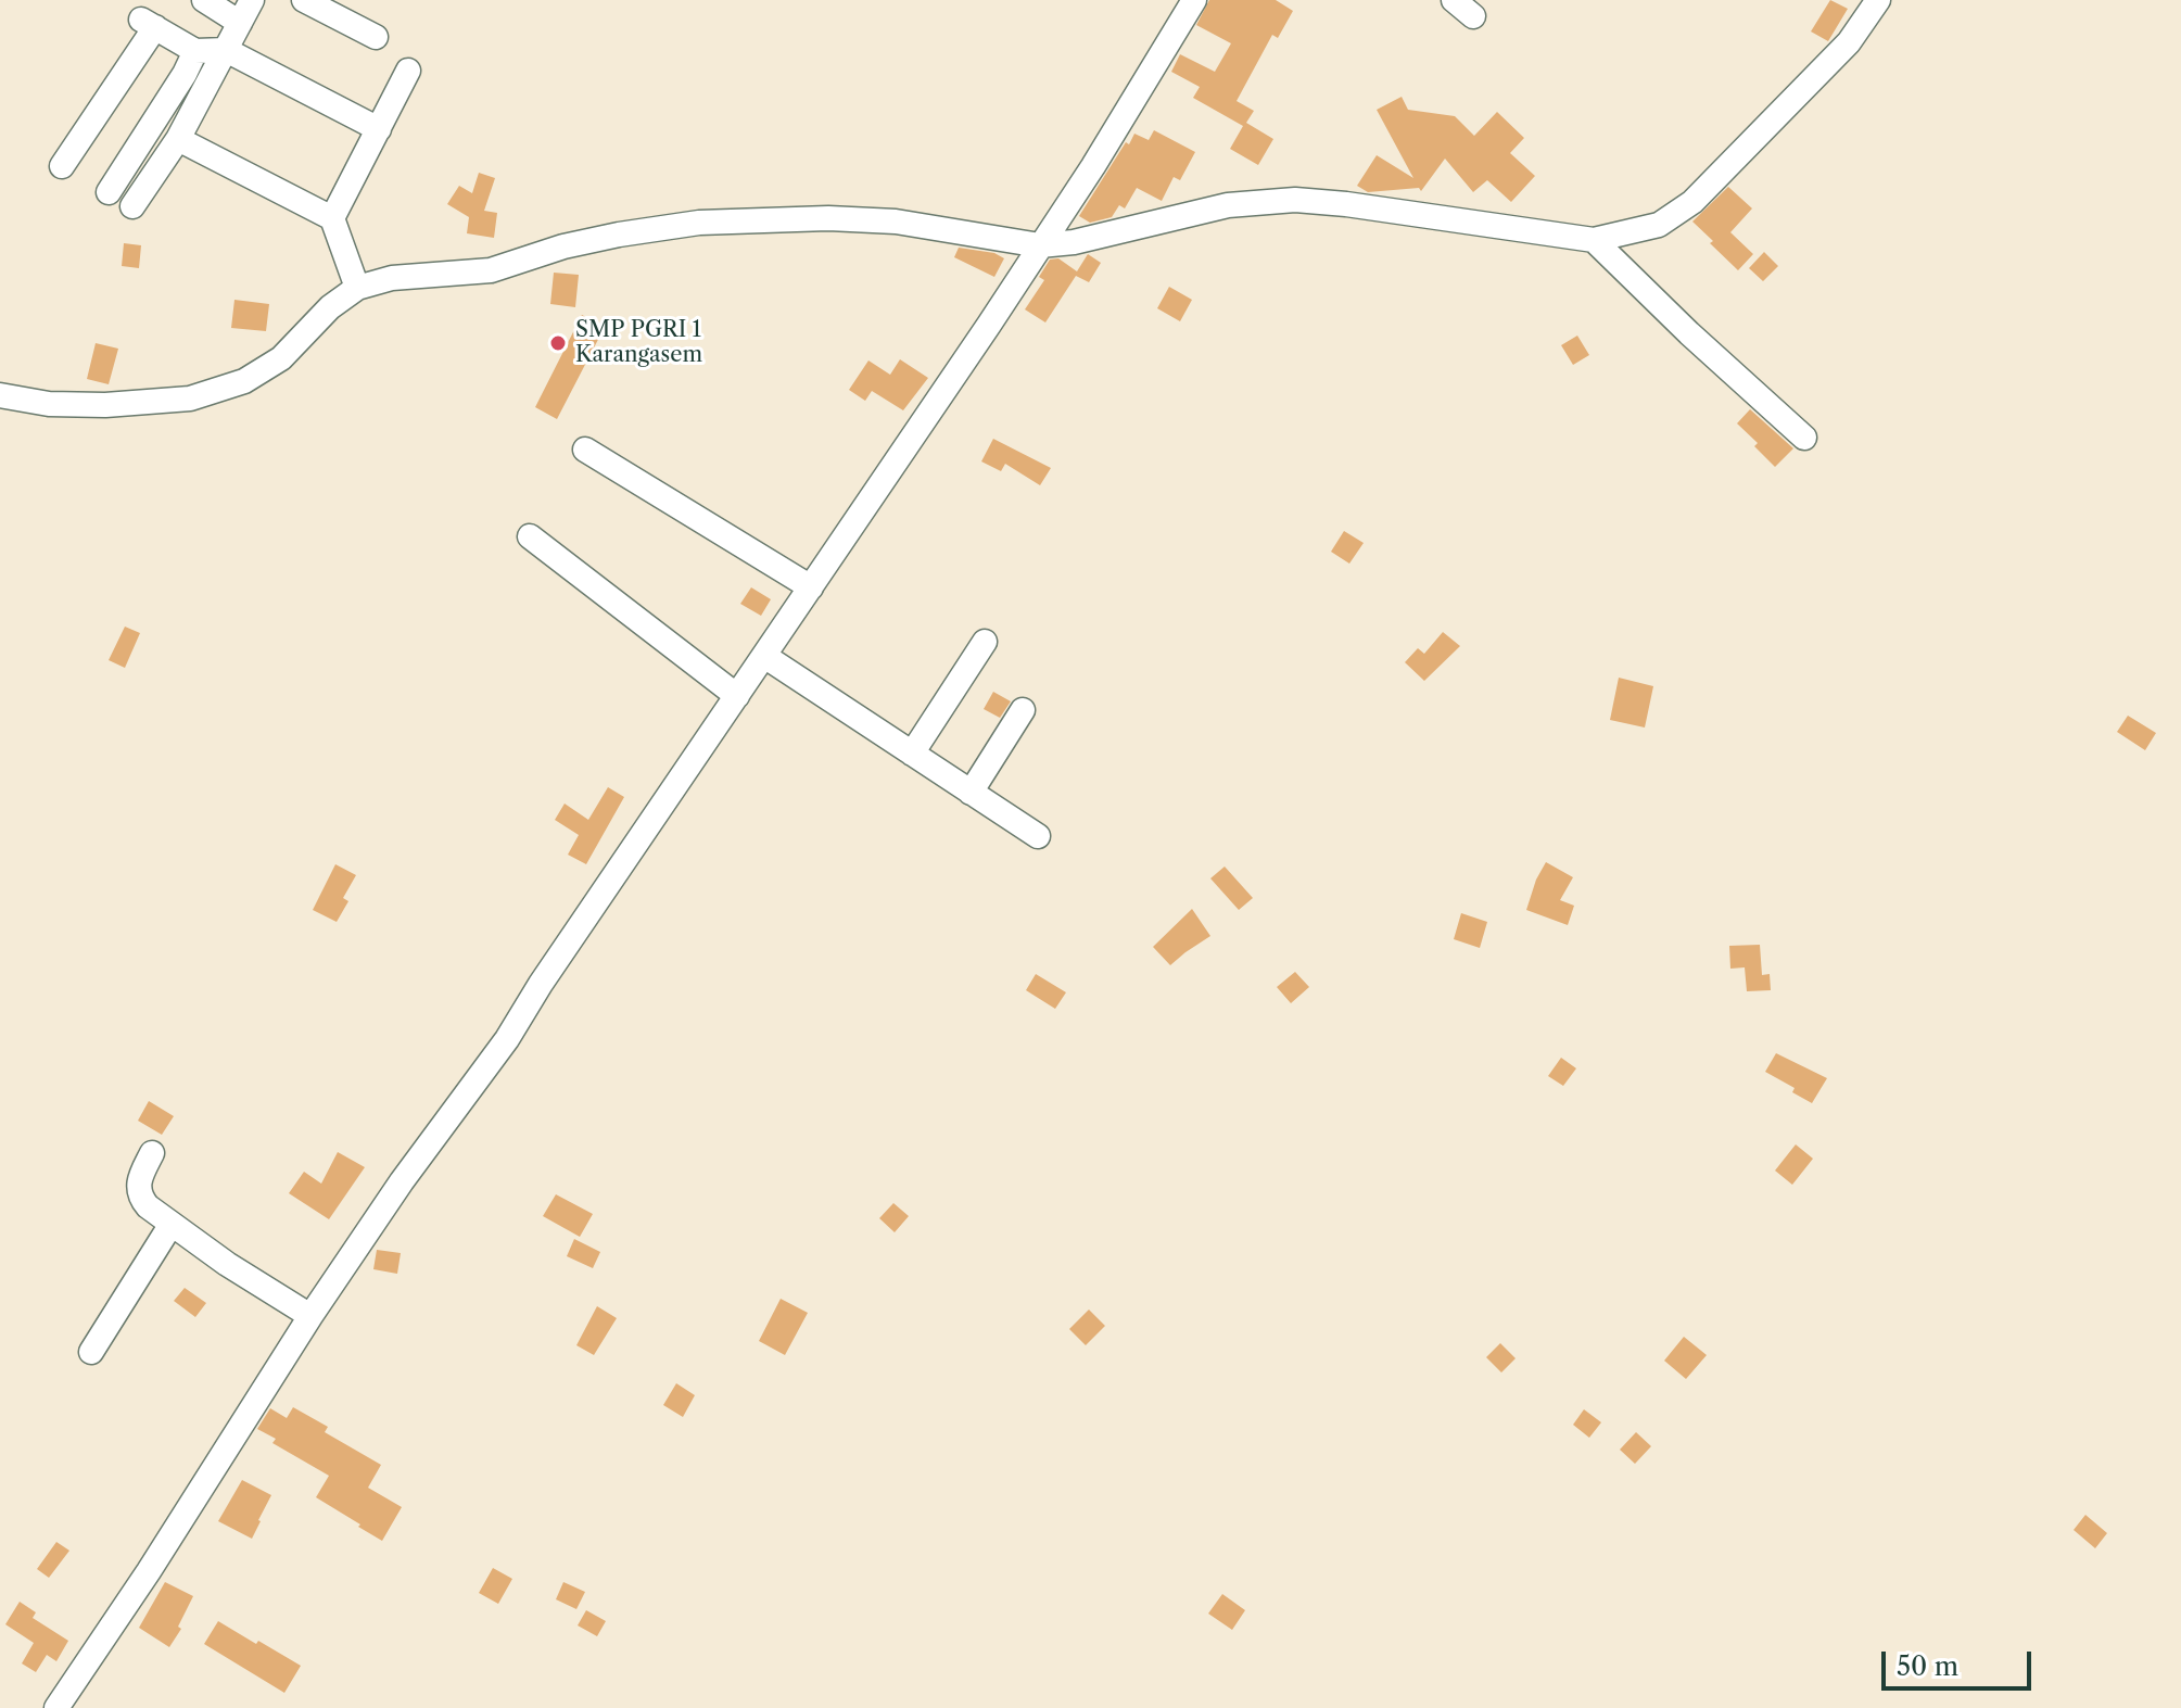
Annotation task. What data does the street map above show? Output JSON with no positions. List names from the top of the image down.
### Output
{
  "places": ["SMP PGRI 1 Karangasem"],
  "scale_bar": "50 m"
}
